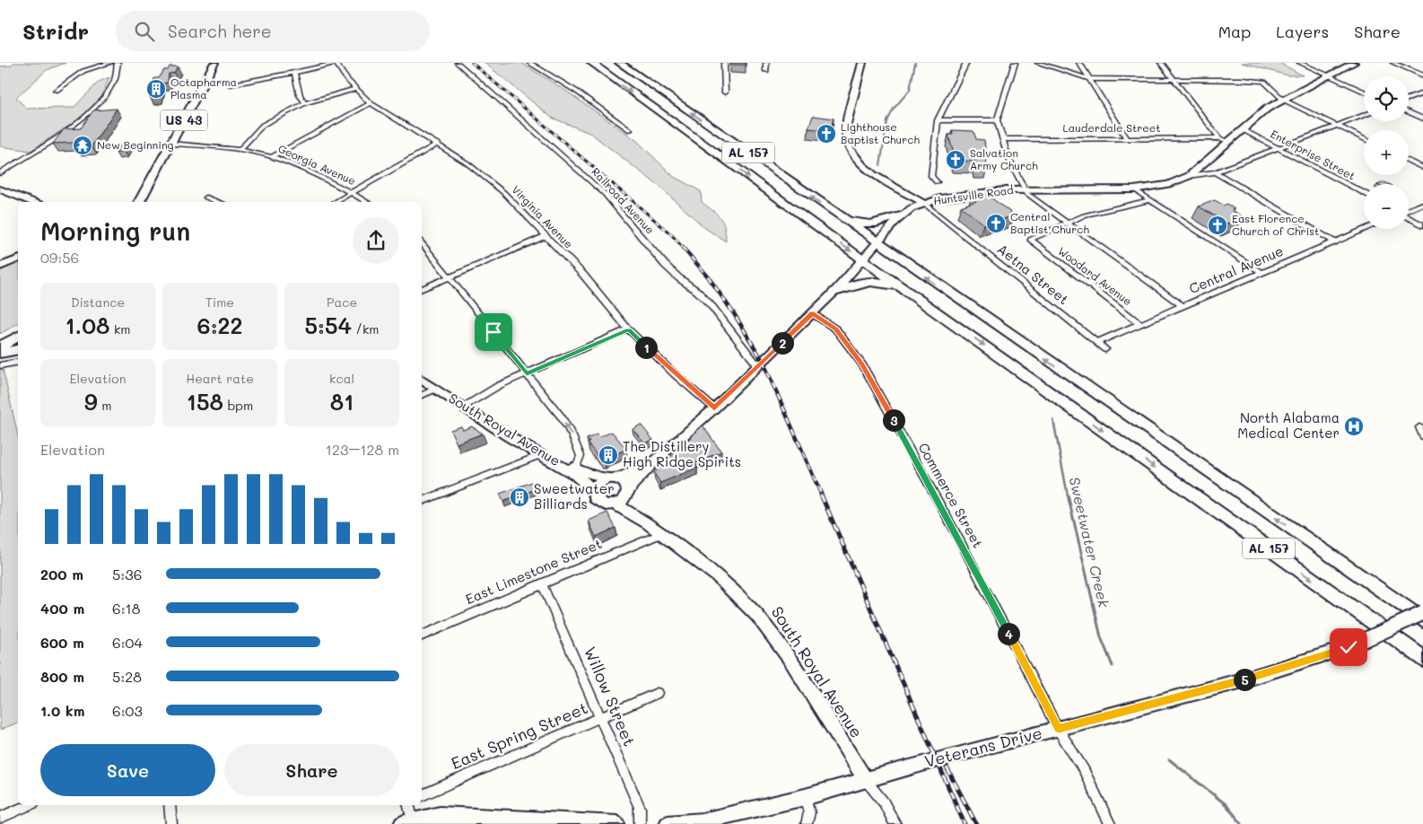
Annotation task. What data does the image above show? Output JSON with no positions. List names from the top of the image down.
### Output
{
  "streets": {
    "highway": ["US 43", "AL 157"],
    "main road": ["Huntsville Road", "South Royal Avenue", "Veterans Drive"],
    "street": [
      "Lauderdale Street",
      "Enterprise Street",
      "Georgia Avenue",
      "Railroad Avenue",
      "Virginia Avenue",
      "Central Avenue",
      "Aetna Street",
      "Woodard Avenue",
      "Commerce Street",
      "East Limestone Street",
      "Willow Street",
      "East Spring Street"
    ]
  },
  "crossings": [
    ["US 43", "Georgia Avenue"],
    ["AL 157", "Huntsville Road"],
    ["Enterprise Street", "Huntsville Road"],
    ["Huntsville Road", "Railroad Avenue"],
    ["Huntsville Road", "Virginia Avenue"],
    ["Huntsville Road", "Aetna Street"],
    ["Huntsville Road", "South Royal Avenue"],
    ["Huntsville Road", "Commerce Street"],
    ["Central Avenue", "Aetna Street"],
    ["Central Avenue", "Woodard Avenue"],
    ["South Royal Avenue", "East Limestone Street"],
    ["South Royal Avenue", "Veterans Drive"],
    ["Commerce Street", "Veterans Drive"],
    ["East Limestone Street", "Willow Street"],
    ["Willow Street", "East Spring Street"]
  ],
  "water": ["Sweetwater Creek"],
  "places": {
    "building": ["Octapharma Plasma", "The Distillery High Ridge Spirits", "Sweetwater Billiards"],
    "church": [
      "Lighthouse Baptist Church",
      "Salvation Army Church",
      "Central Baptist Church",
      "East Florence Church of Christ"
    ],
    "temple": ["New Beginning"],
    "hospital": ["North Alabama Medical Center"]
  },
  "page": {
    "header": "Stridr",
    "search": "Search here",
    "nav": ["Map", "Layers", "Share"],
    "map_buttons": ["+", "−"],
    "heading": ["Morning run", "09:56"],
    "stats": [
      ["Distance", "1.08 km"],
      ["Time", "6:22"],
      ["Pace", "5:54 /km"],
      ["Elevation", "9 m"],
      ["Heart rate", "158 bpm"],
      ["kcal", "81"]
    ],
    "pins": [
      "2",
      "1",
      "3",
      "4",
      "5"
    ],
    "chart": ["Elevation", "123–128 m"],
    "list": [
      {
        "name": "200 m",
        "note": "5:36"
      },
      {
        "name": "400 m",
        "note": "6:18"
      },
      {
        "name": "600 m",
        "note": "6:04"
      },
      {
        "name": "800 m",
        "note": "5:28"
      },
      {
        "name": "1.0 km",
        "note": "6:03"
      }
    ],
    "buttons": ["Save", "Share"]
  }
}
